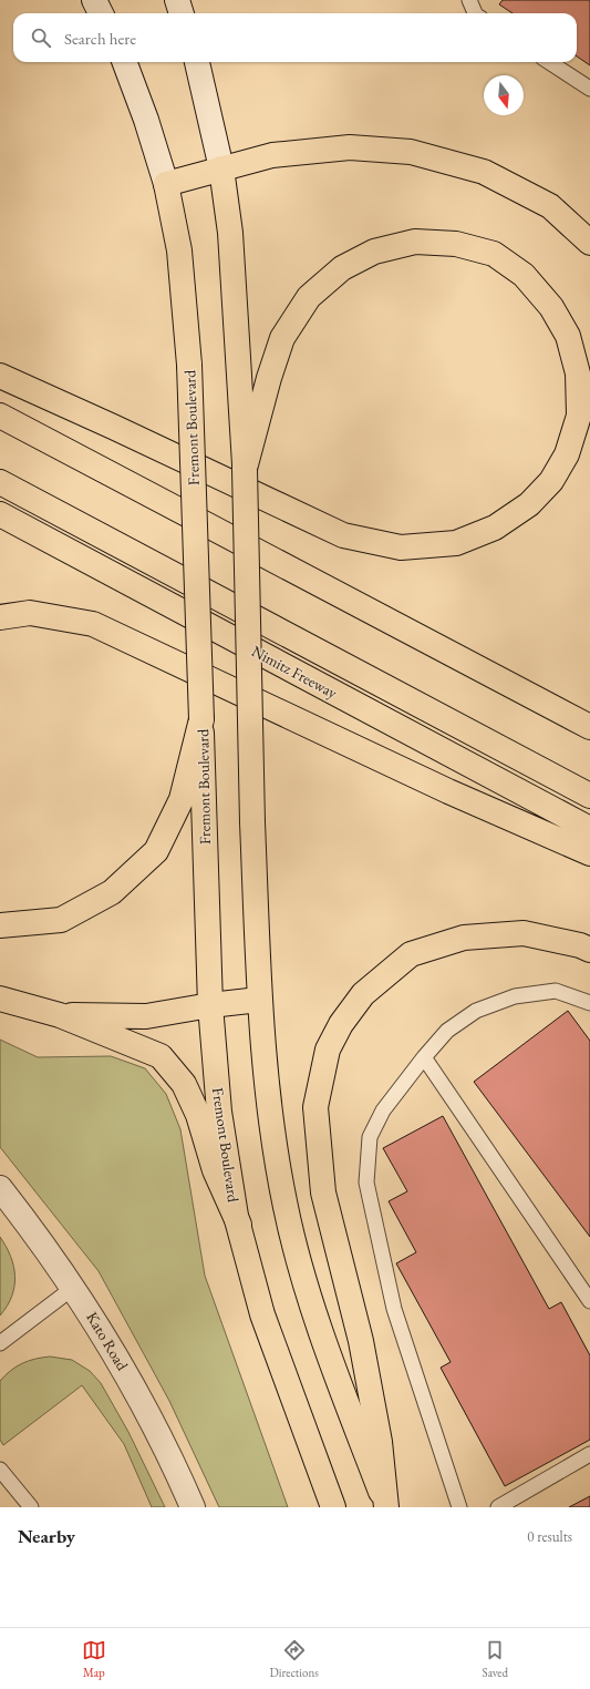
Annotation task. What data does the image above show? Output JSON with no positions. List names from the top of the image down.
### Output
{
  "streets": {
    "main road": ["Fremont Boulevard", "Nimitz Freeway"],
    "street": ["Kato Road"]
  },
  "north": "bottom",
  "page": {
    "search": "Search here",
    "heading": ["Nearby", "0 results"],
    "nav": ["Map", "Directions", "Saved"]
  }
}
